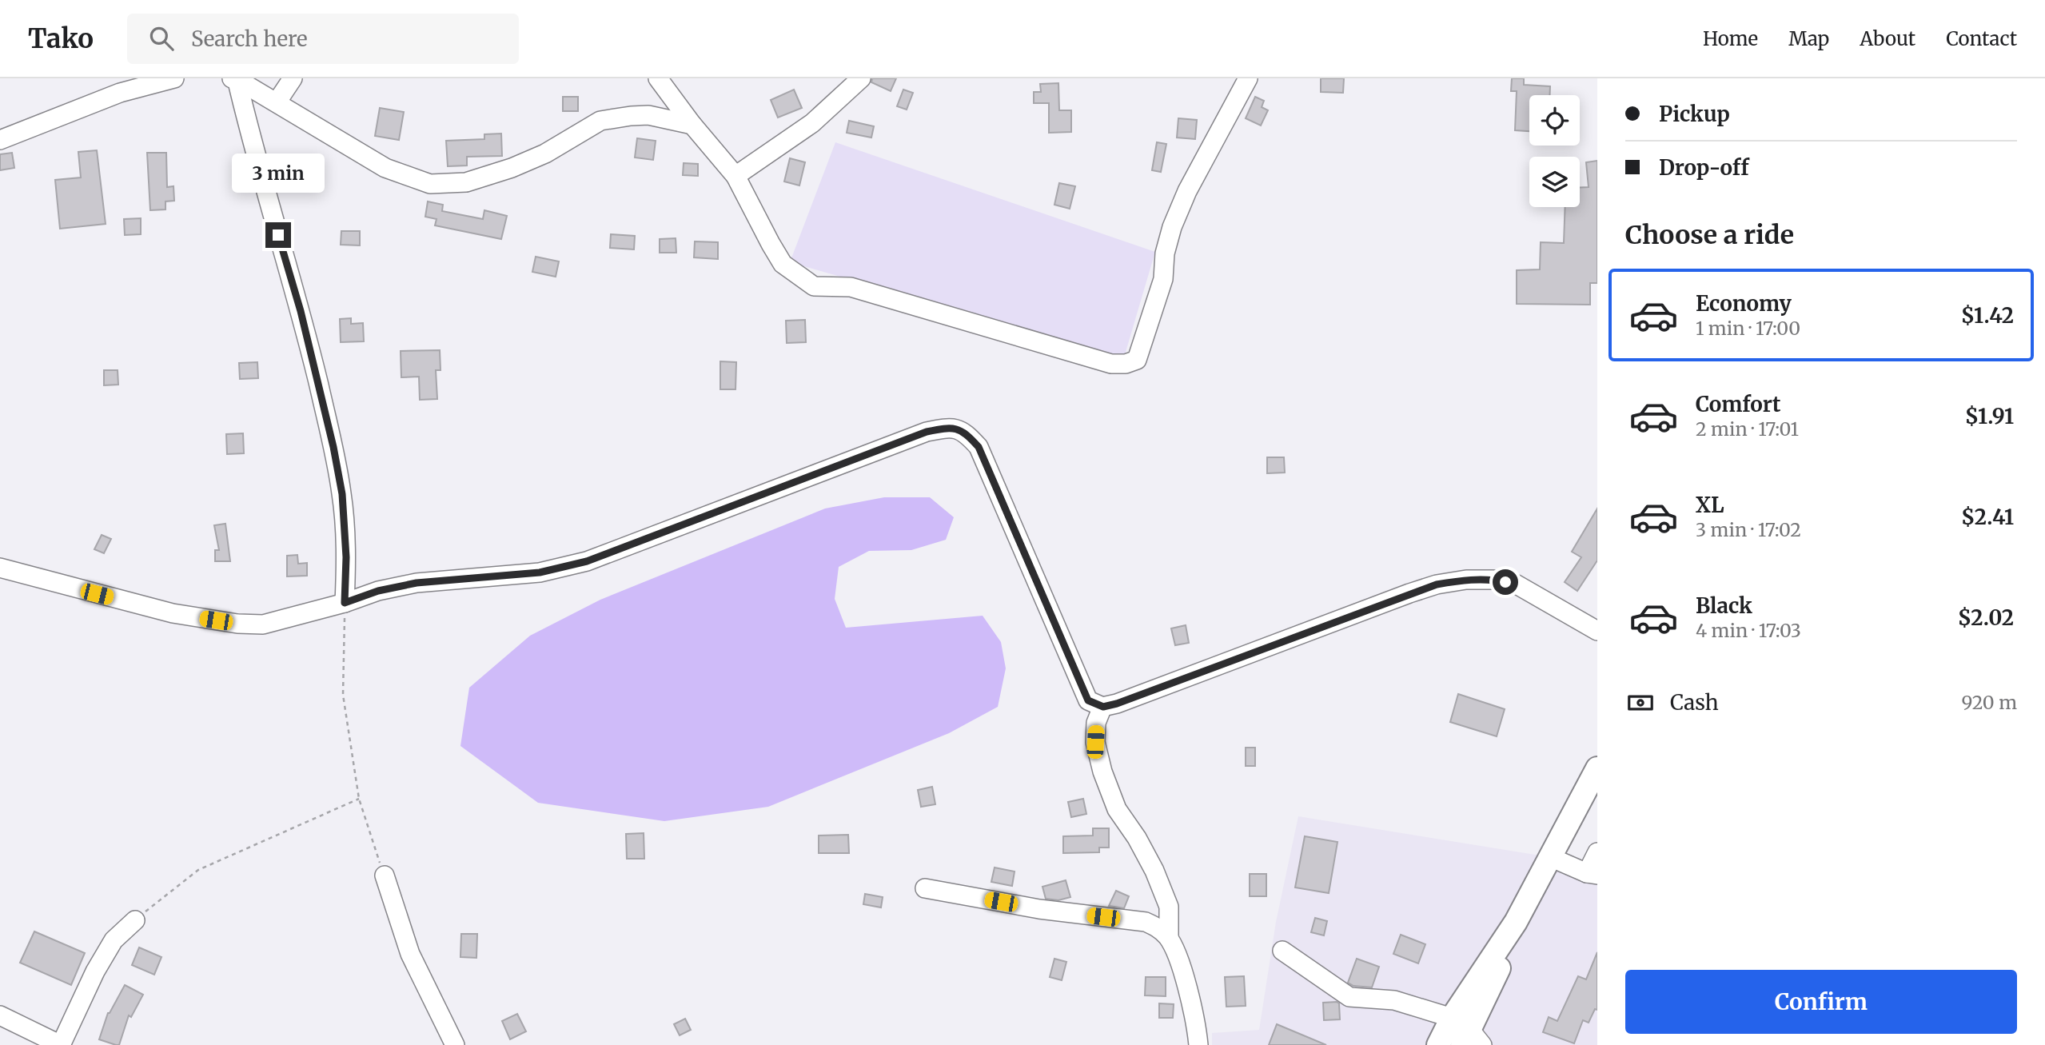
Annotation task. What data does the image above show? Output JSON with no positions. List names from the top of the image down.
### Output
{
  "page": {
    "header": "Tako",
    "search": "Search here",
    "nav": [
      "Home",
      "Map",
      "About",
      "Contact"
    ],
    "banner": ["Pickup", "Drop-off"],
    "bubble": "3 min",
    "heading": "Choose a ride",
    "list": [
      {
        "name": "Economy",
        "note": "1 min · 17:00",
        "value": "$1.42"
      },
      {
        "name": "Comfort",
        "note": "2 min · 17:01",
        "value": "$1.91"
      },
      {
        "name": "XL",
        "note": "3 min · 17:02",
        "value": "$2.41"
      },
      {
        "name": "Black",
        "note": "4 min · 17:03",
        "value": "$2.02"
      }
    ],
    "pay": ["Cash", "920 m"],
    "buttons": "Confirm"
  }
}
